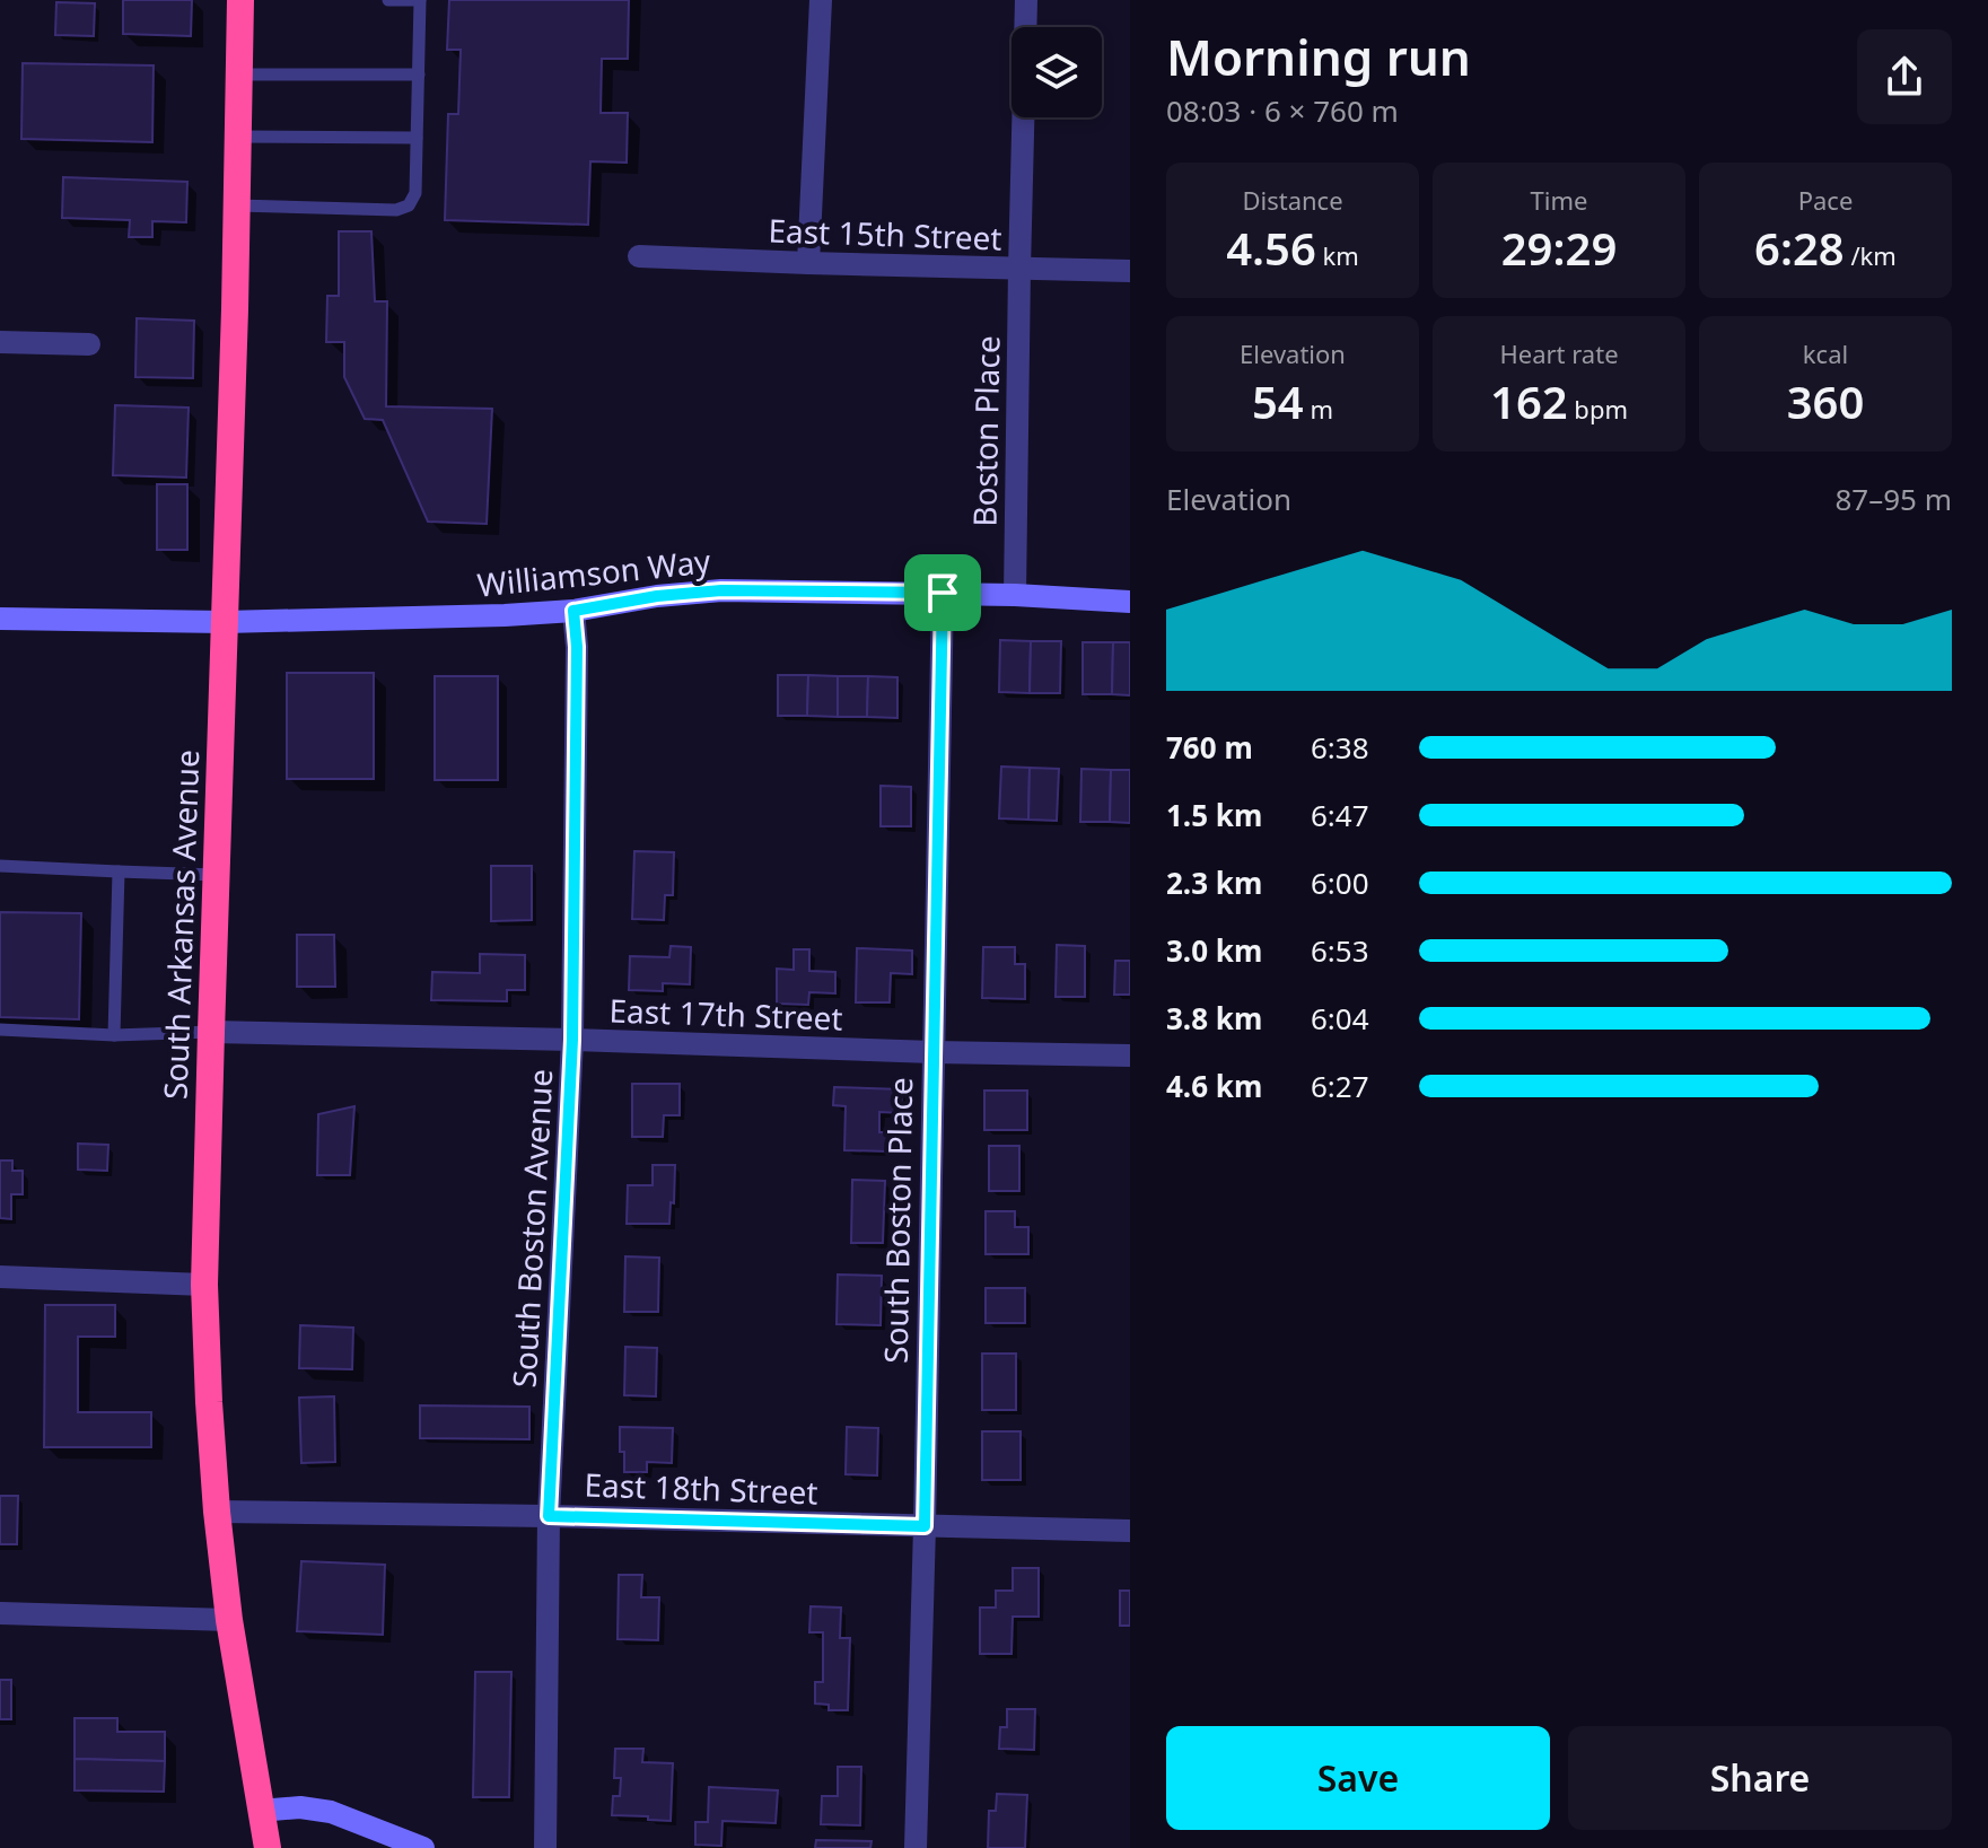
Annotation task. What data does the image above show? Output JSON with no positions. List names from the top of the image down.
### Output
{
  "streets": {
    "highway": ["South Arkansas Avenue"],
    "street": [
      "East 15th Street",
      "Boston Place",
      "Williamson Way",
      "East 17th Street",
      "South Boston Place",
      "South Boston Avenue",
      "East 18th Street"
    ]
  },
  "crossings": [
    ["East 15th Street", "Boston Place"],
    ["Boston Place", "Williamson Way"],
    ["Williamson Way", "South Arkansas Avenue"],
    ["Williamson Way", "South Boston Place"],
    ["Williamson Way", "South Boston Avenue"],
    ["South Arkansas Avenue", "East 17th Street"],
    ["South Arkansas Avenue", "East 18th Street"],
    ["East 17th Street", "South Boston Place"],
    ["East 17th Street", "South Boston Avenue"],
    ["South Boston Place", "East 18th Street"],
    ["South Boston Avenue", "East 18th Street"]
  ],
  "page": {
    "heading": ["Morning run", "08:03 · 6 × 760 m"],
    "stats": [
      ["Distance", "4.56 km"],
      ["Time", "29:29"],
      ["Pace", "6:28 /km"],
      ["Elevation", "54 m"],
      ["Heart rate", "162 bpm"],
      ["kcal", "360"]
    ],
    "chart": ["Elevation", "87–95 m"],
    "list": [
      {
        "name": "760 m",
        "note": "6:38"
      },
      {
        "name": "1.5 km",
        "note": "6:47"
      },
      {
        "name": "2.3 km",
        "note": "6:00"
      },
      {
        "name": "3.0 km",
        "note": "6:53"
      },
      {
        "name": "3.8 km",
        "note": "6:04"
      },
      {
        "name": "4.6 km",
        "note": "6:27"
      }
    ],
    "buttons": ["Save", "Share"]
  }
}
